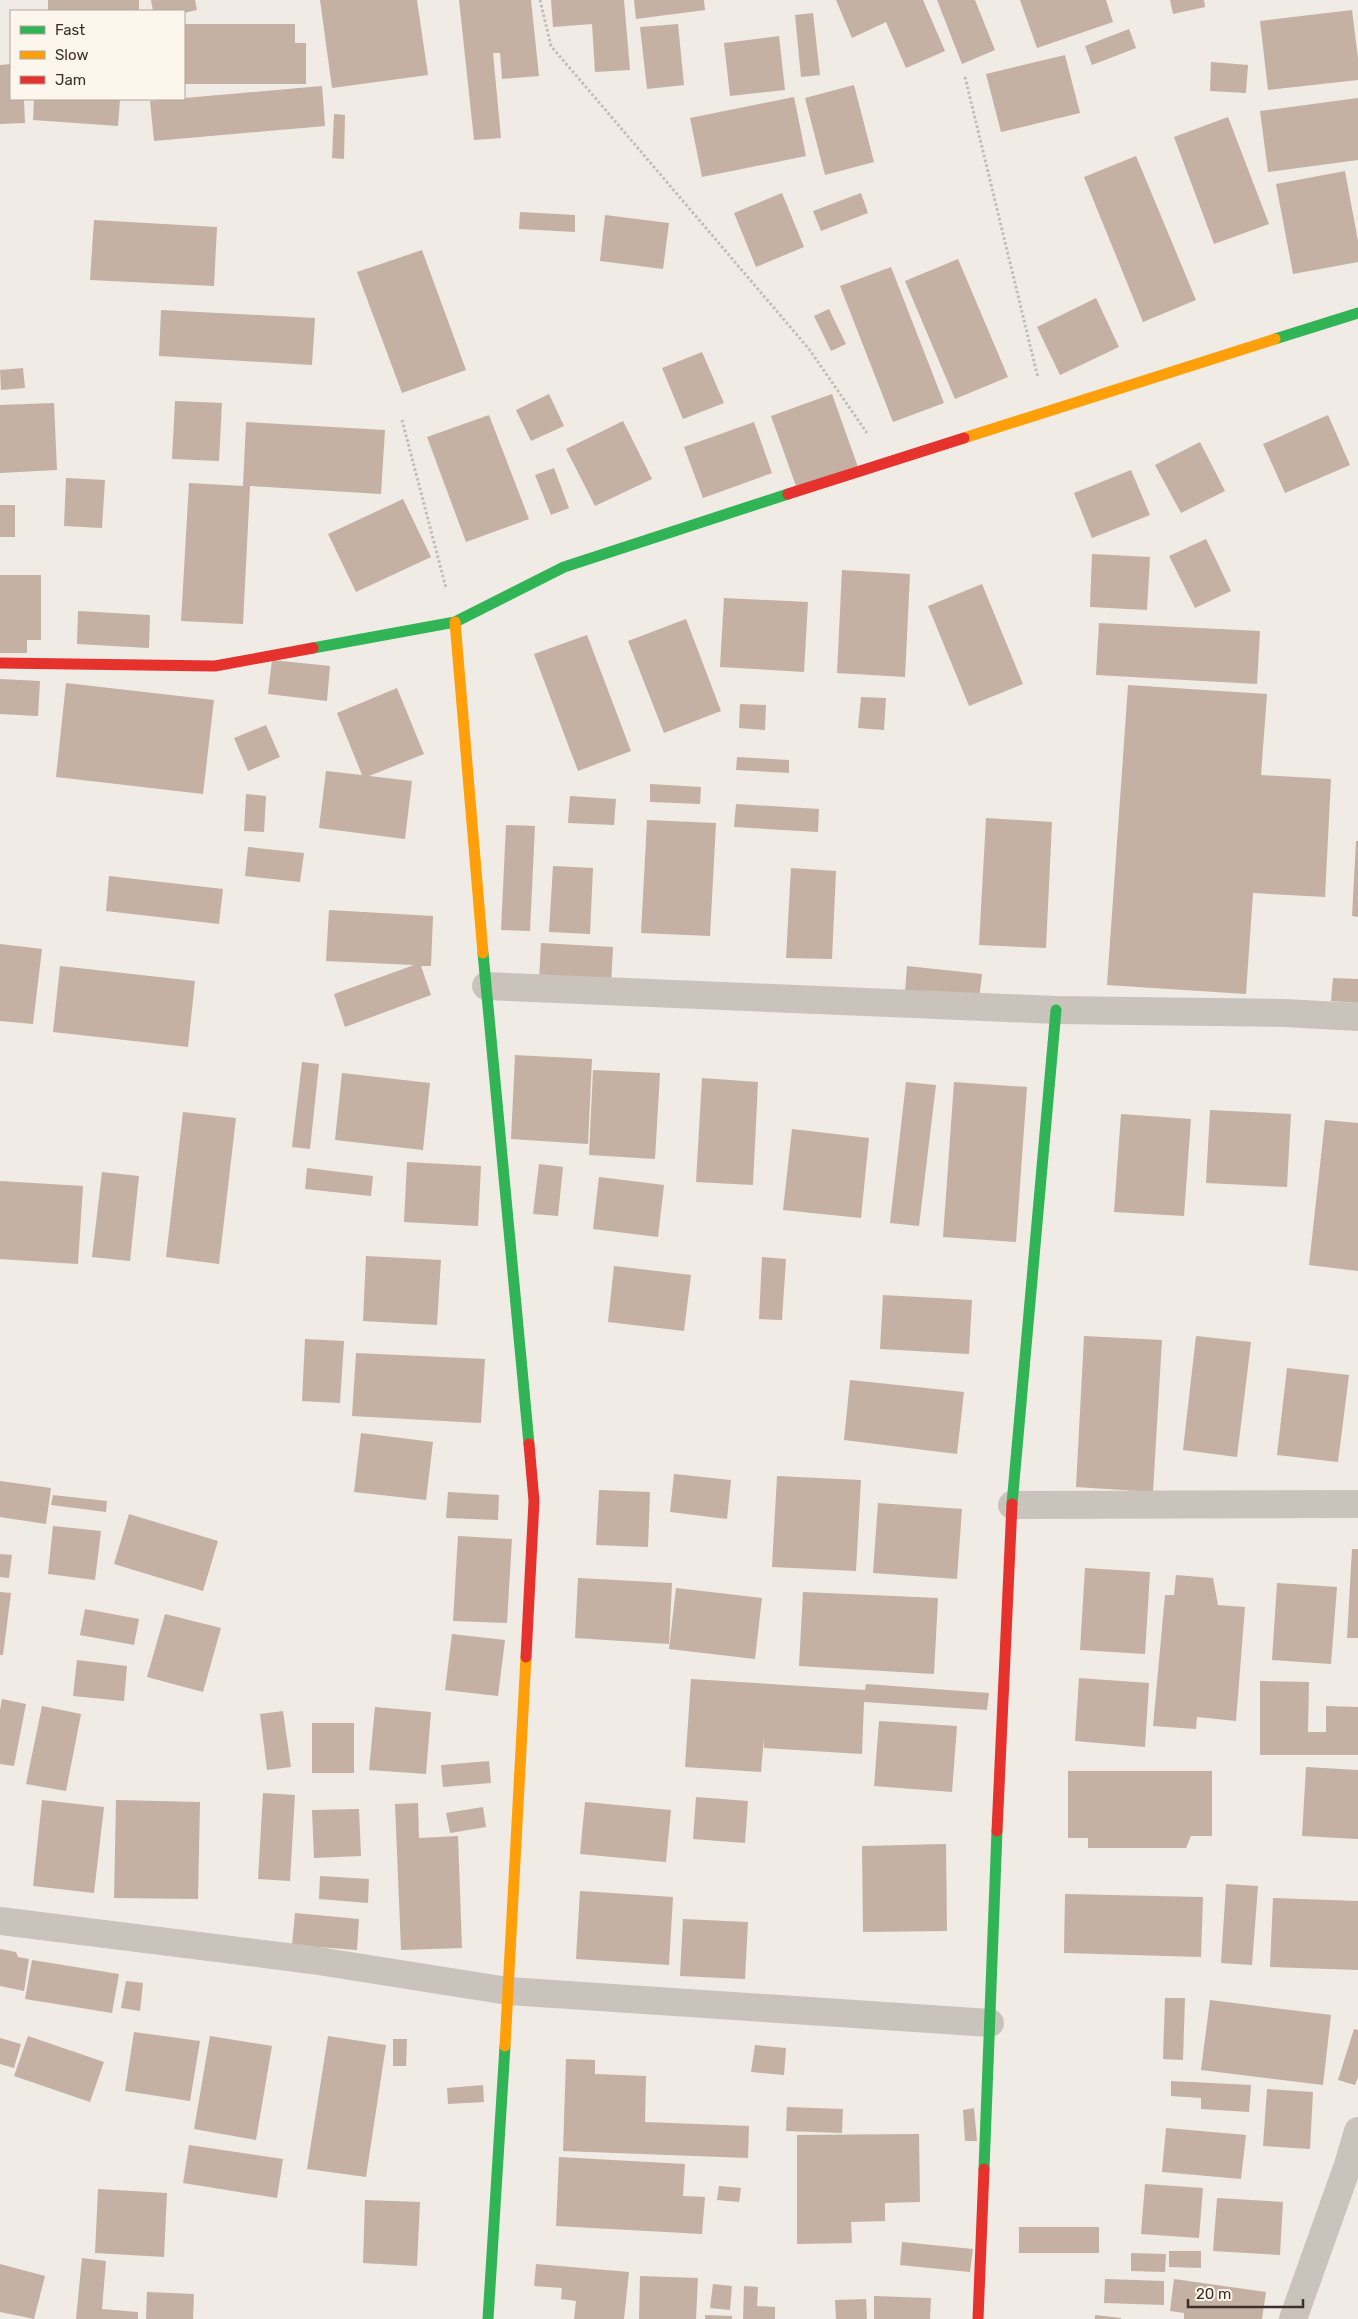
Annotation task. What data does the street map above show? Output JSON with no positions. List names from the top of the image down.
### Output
{
  "legend": ["Fast", "Slow", "Jam"],
  "scale_bar": "20 m"
}
